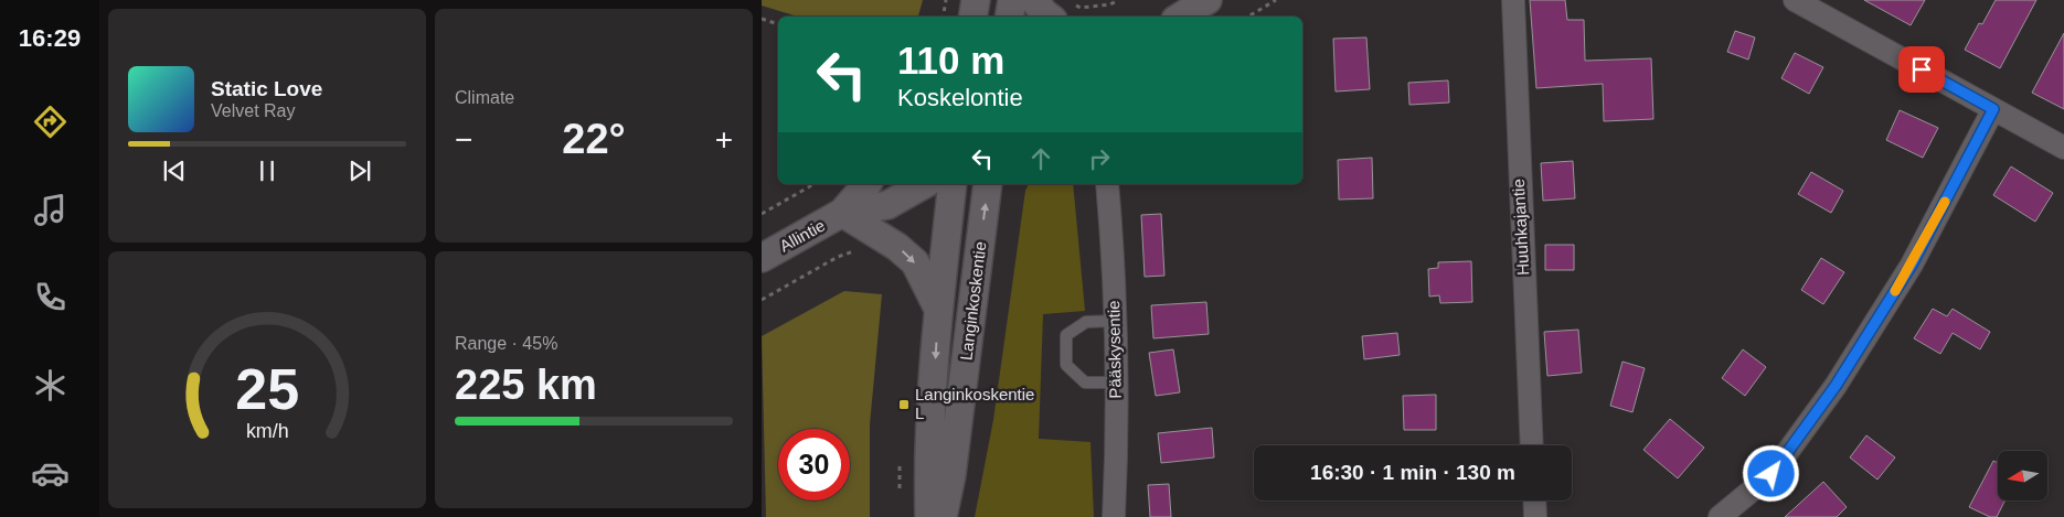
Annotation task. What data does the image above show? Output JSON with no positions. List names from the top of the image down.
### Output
{
  "streets": {
    "street": [
      "Huuhkajantie",
      "Allintie",
      "Langinkoskentie",
      "Pääskysentie"
    ]
  },
  "places": {
    "transit": ["Langinkoskentie L"]
  },
  "north": "left",
  "page": {
    "tabs": "16:29",
    "tile": [
      "Climate",
      ["Range · 45%", "225 km"]
    ],
    "turn": ["110 m", "Koskelontie"],
    "song": ["Static Love", "Velvet Ray"],
    "heat": ["−", "22°", "+"],
    "limit": "30",
    "trip": "16:30 · 1 min · 130 m",
    "gauge": ["25", "km/h"]
  }
}
